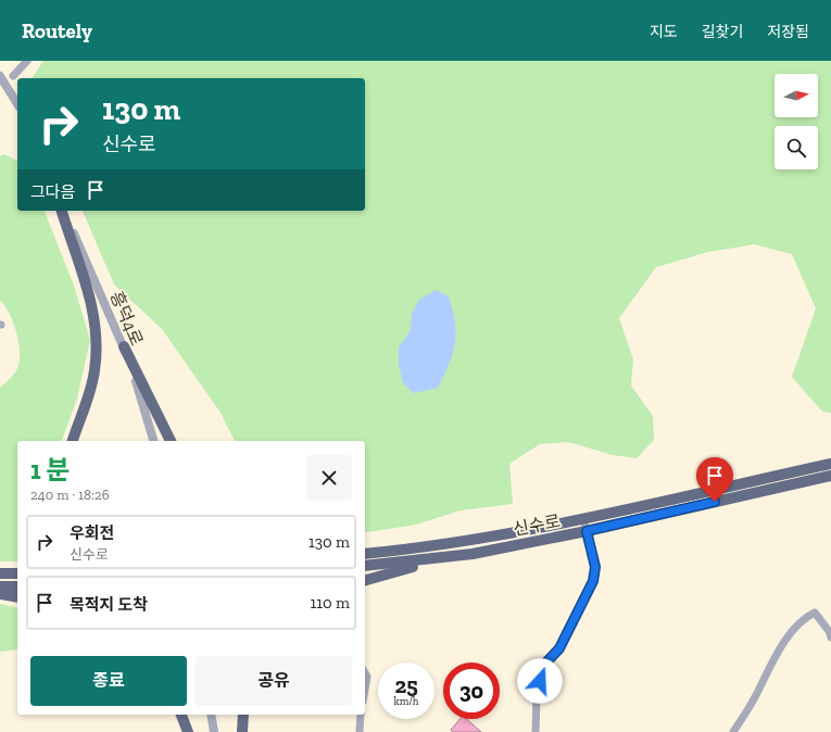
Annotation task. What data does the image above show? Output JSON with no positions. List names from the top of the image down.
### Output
{
  "streets": {
    "main road": ["신수로"],
    "street": ["흥덕4로"]
  },
  "north": "right",
  "page": {
    "header": "Routely",
    "nav": ["지도", "길찾기", "저장됨"],
    "turn": ["130 m", "신수로"],
    "then": "그다음",
    "heading": ["1 분", "240 m · 18:26"],
    "list": [
      {
        "name": "우회전",
        "note": "신수로",
        "value": "130 m"
      },
      {
        "name": "목적지 도착",
        "value": "110 m"
      }
    ],
    "buttons": ["종료", "공유"],
    "speed": "25 km/h",
    "limit": "30"
  }
}
